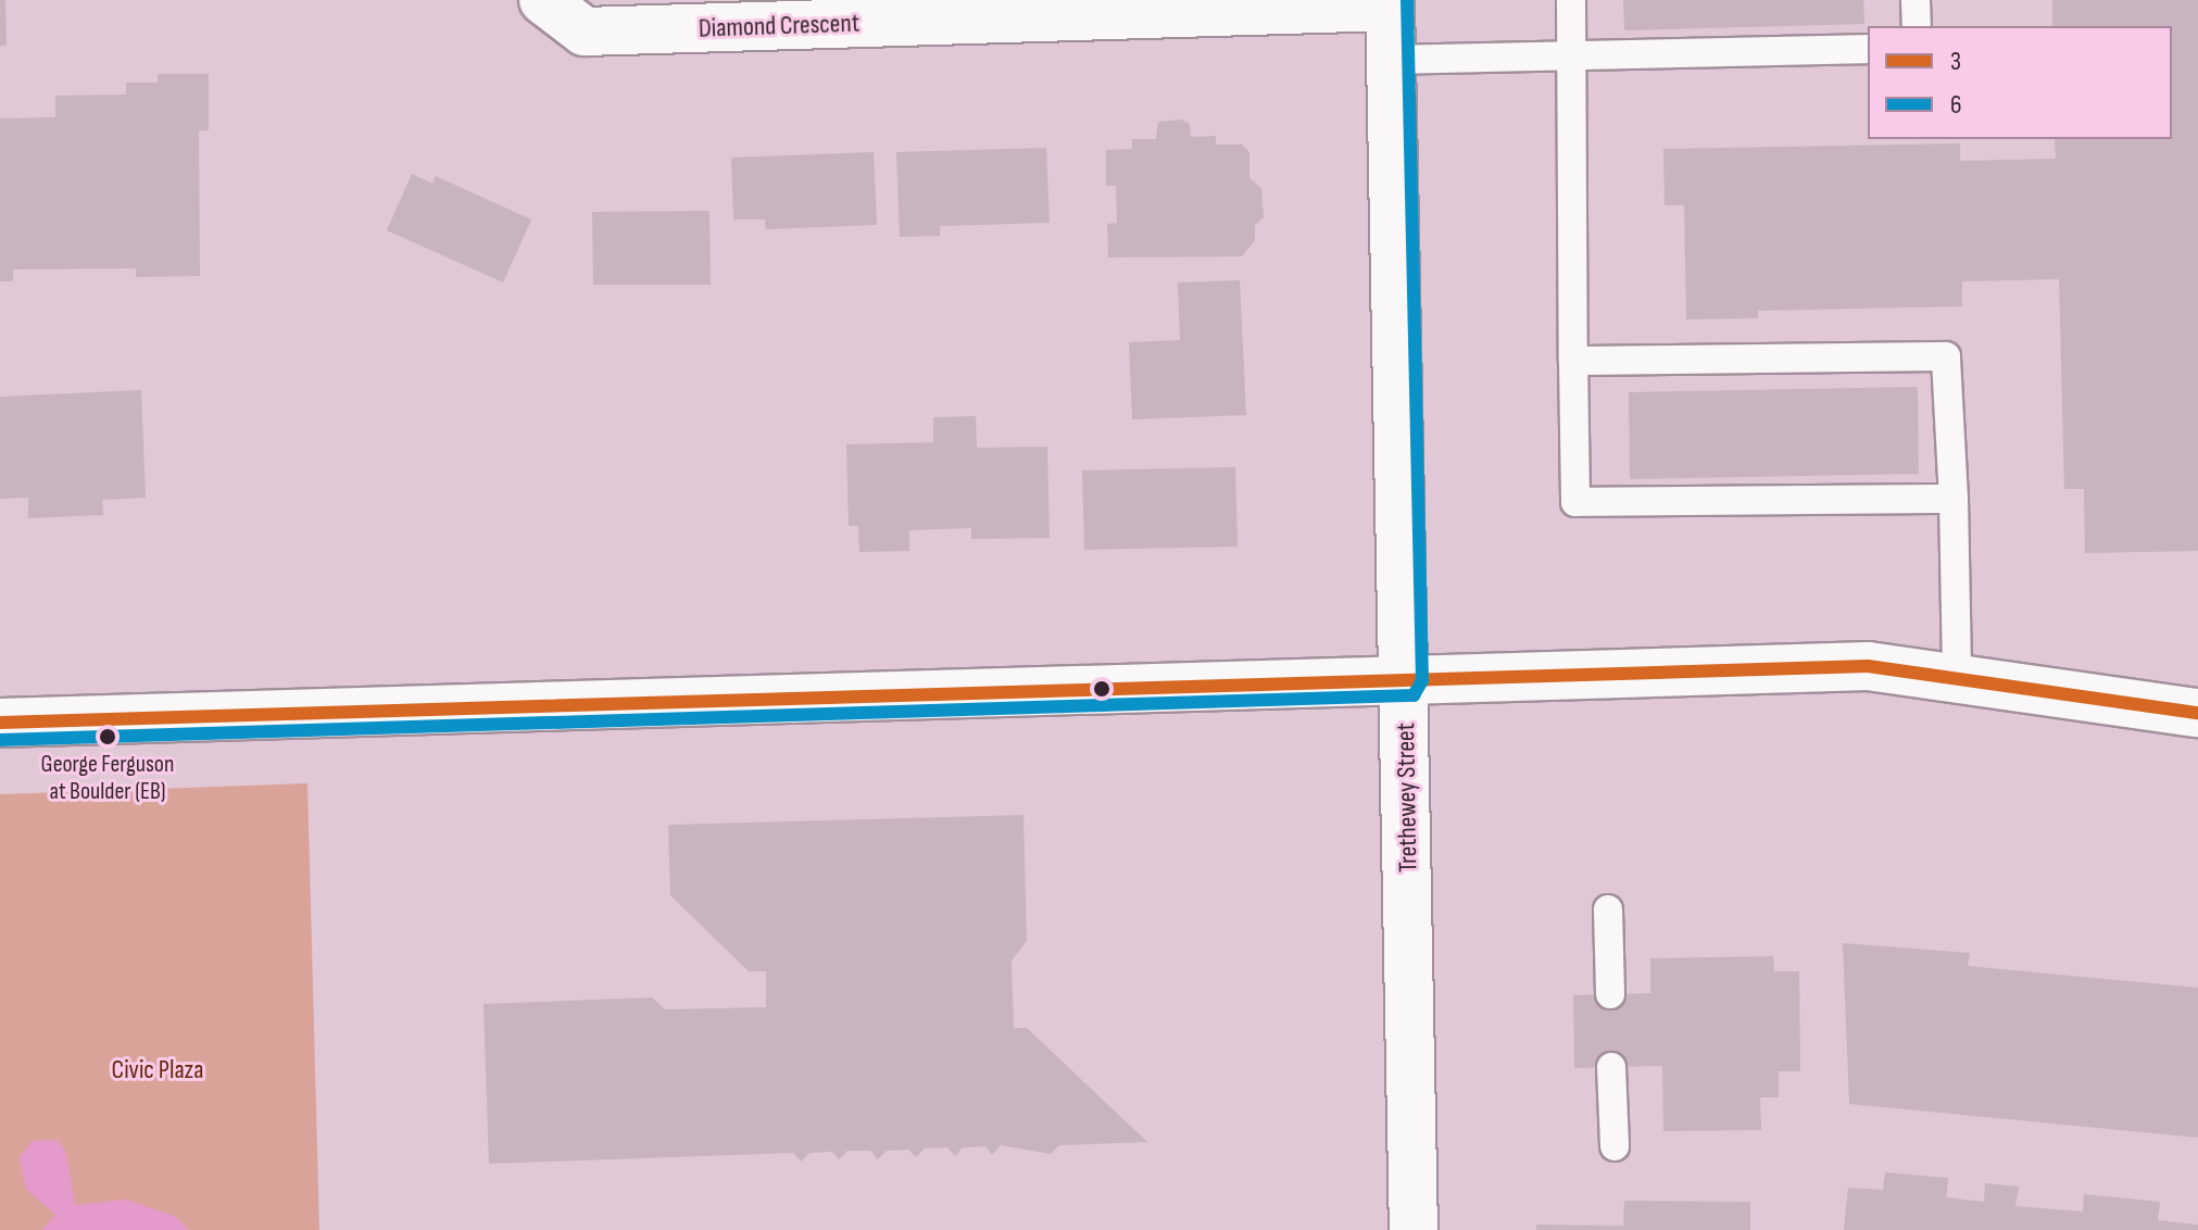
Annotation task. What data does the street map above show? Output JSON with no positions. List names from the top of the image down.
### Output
{
  "streets": {
    "main road": ["Diamond Crescent", "Trethewey Street"]
  },
  "crossings": [
    ["Diamond Crescent", "Trethewey Street"]
  ],
  "parks": ["Civic Plaza"],
  "places": ["George Ferguson at Boulder (EB)"],
  "lines": ["transit line 6", "transit line 3"],
  "legend": ["3", "6"]
}
